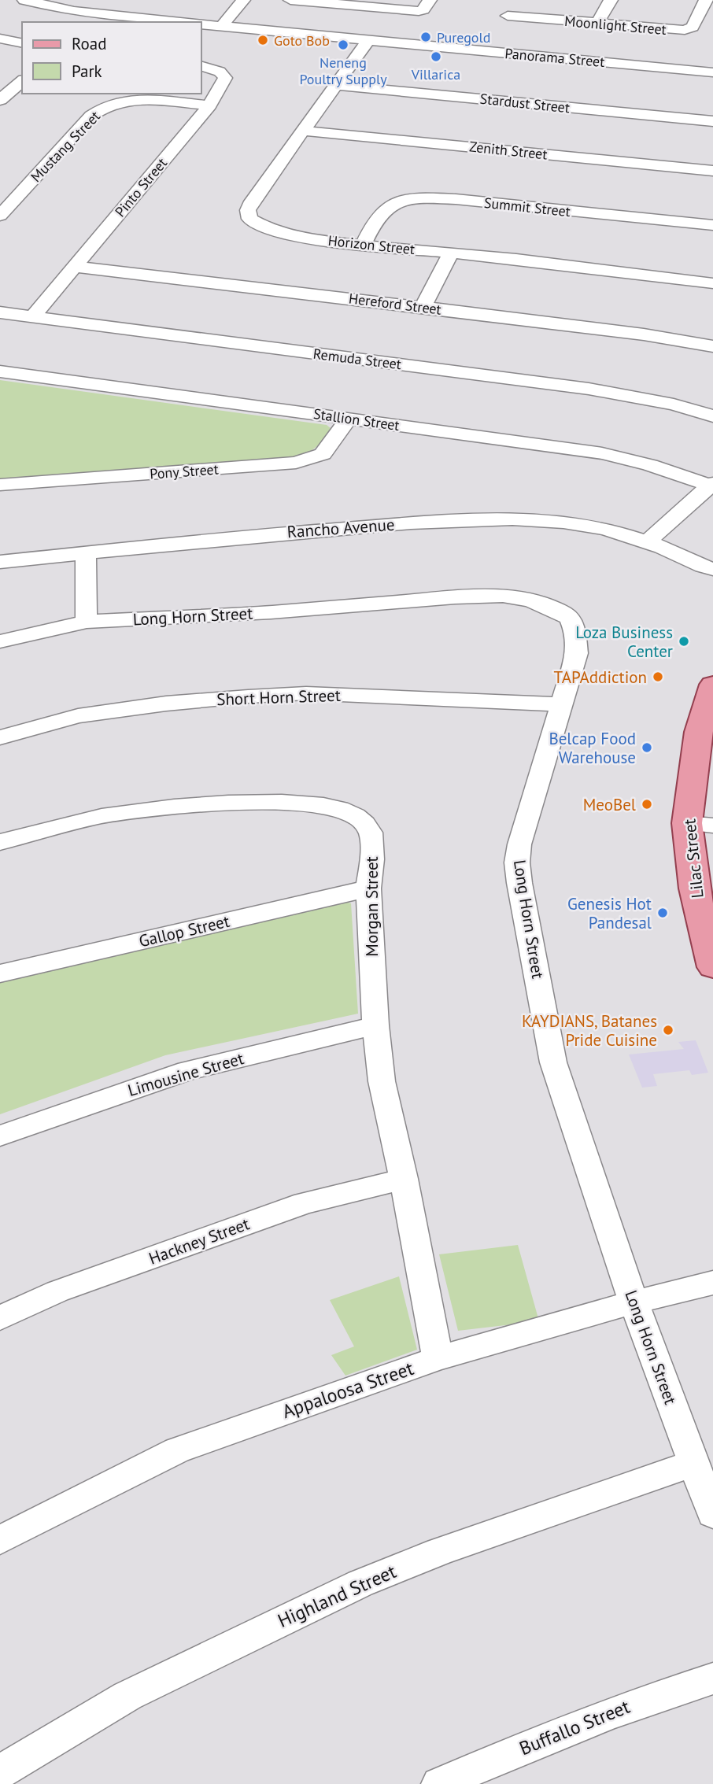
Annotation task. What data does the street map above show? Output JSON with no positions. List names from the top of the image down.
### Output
{
  "streets": {
    "main road": ["Lilac Street"],
    "street": [
      "Moonlight Street",
      "Panorama Street",
      "Stardust Street",
      "Mustang Street",
      "Zenith Street",
      "Pinto Street",
      "Summit Street",
      "Horizon Street",
      "Hereford Street",
      "Remuda Street",
      "Stallion Street",
      "Pony Street",
      "Rancho Avenue",
      "Long Horn Street",
      "Short Horn Street",
      "Morgan Street",
      "Gallop Street",
      "Limousine Street",
      "Hackney Street",
      "Appaloosa Street",
      "Highland Street",
      "Buffallo Street"
    ]
  },
  "crossings": [
    ["Panorama Street", "Horizon Street"],
    ["Stardust Street", "Horizon Street"],
    ["Mustang Street", "Pinto Street"],
    ["Zenith Street", "Horizon Street"],
    ["Pinto Street", "Hereford Street"],
    ["Pinto Street", "Remuda Street"],
    ["Summit Street", "Horizon Street"],
    ["Stallion Street", "Pony Street"],
    ["Long Horn Street", "Short Horn Street"],
    ["Long Horn Street", "Appaloosa Street"],
    ["Long Horn Street", "Highland Street"],
    ["Morgan Street", "Gallop Street"],
    ["Morgan Street", "Limousine Street"],
    ["Morgan Street", "Hackney Street"],
    ["Morgan Street", "Appaloosa Street"]
  ],
  "places": [
    "Puregold",
    "Goto Bob",
    "Neneng Poultry Supply",
    "Villarica",
    "Loza Business Center",
    "TAPAddiction",
    "Belcap Food Warehouse",
    "MeoBel",
    "Genesis Hot Pandesal",
    "KAYDIANS, Batanes Pride Cuisine"
  ],
  "legend": ["Road", "Park"]
}
